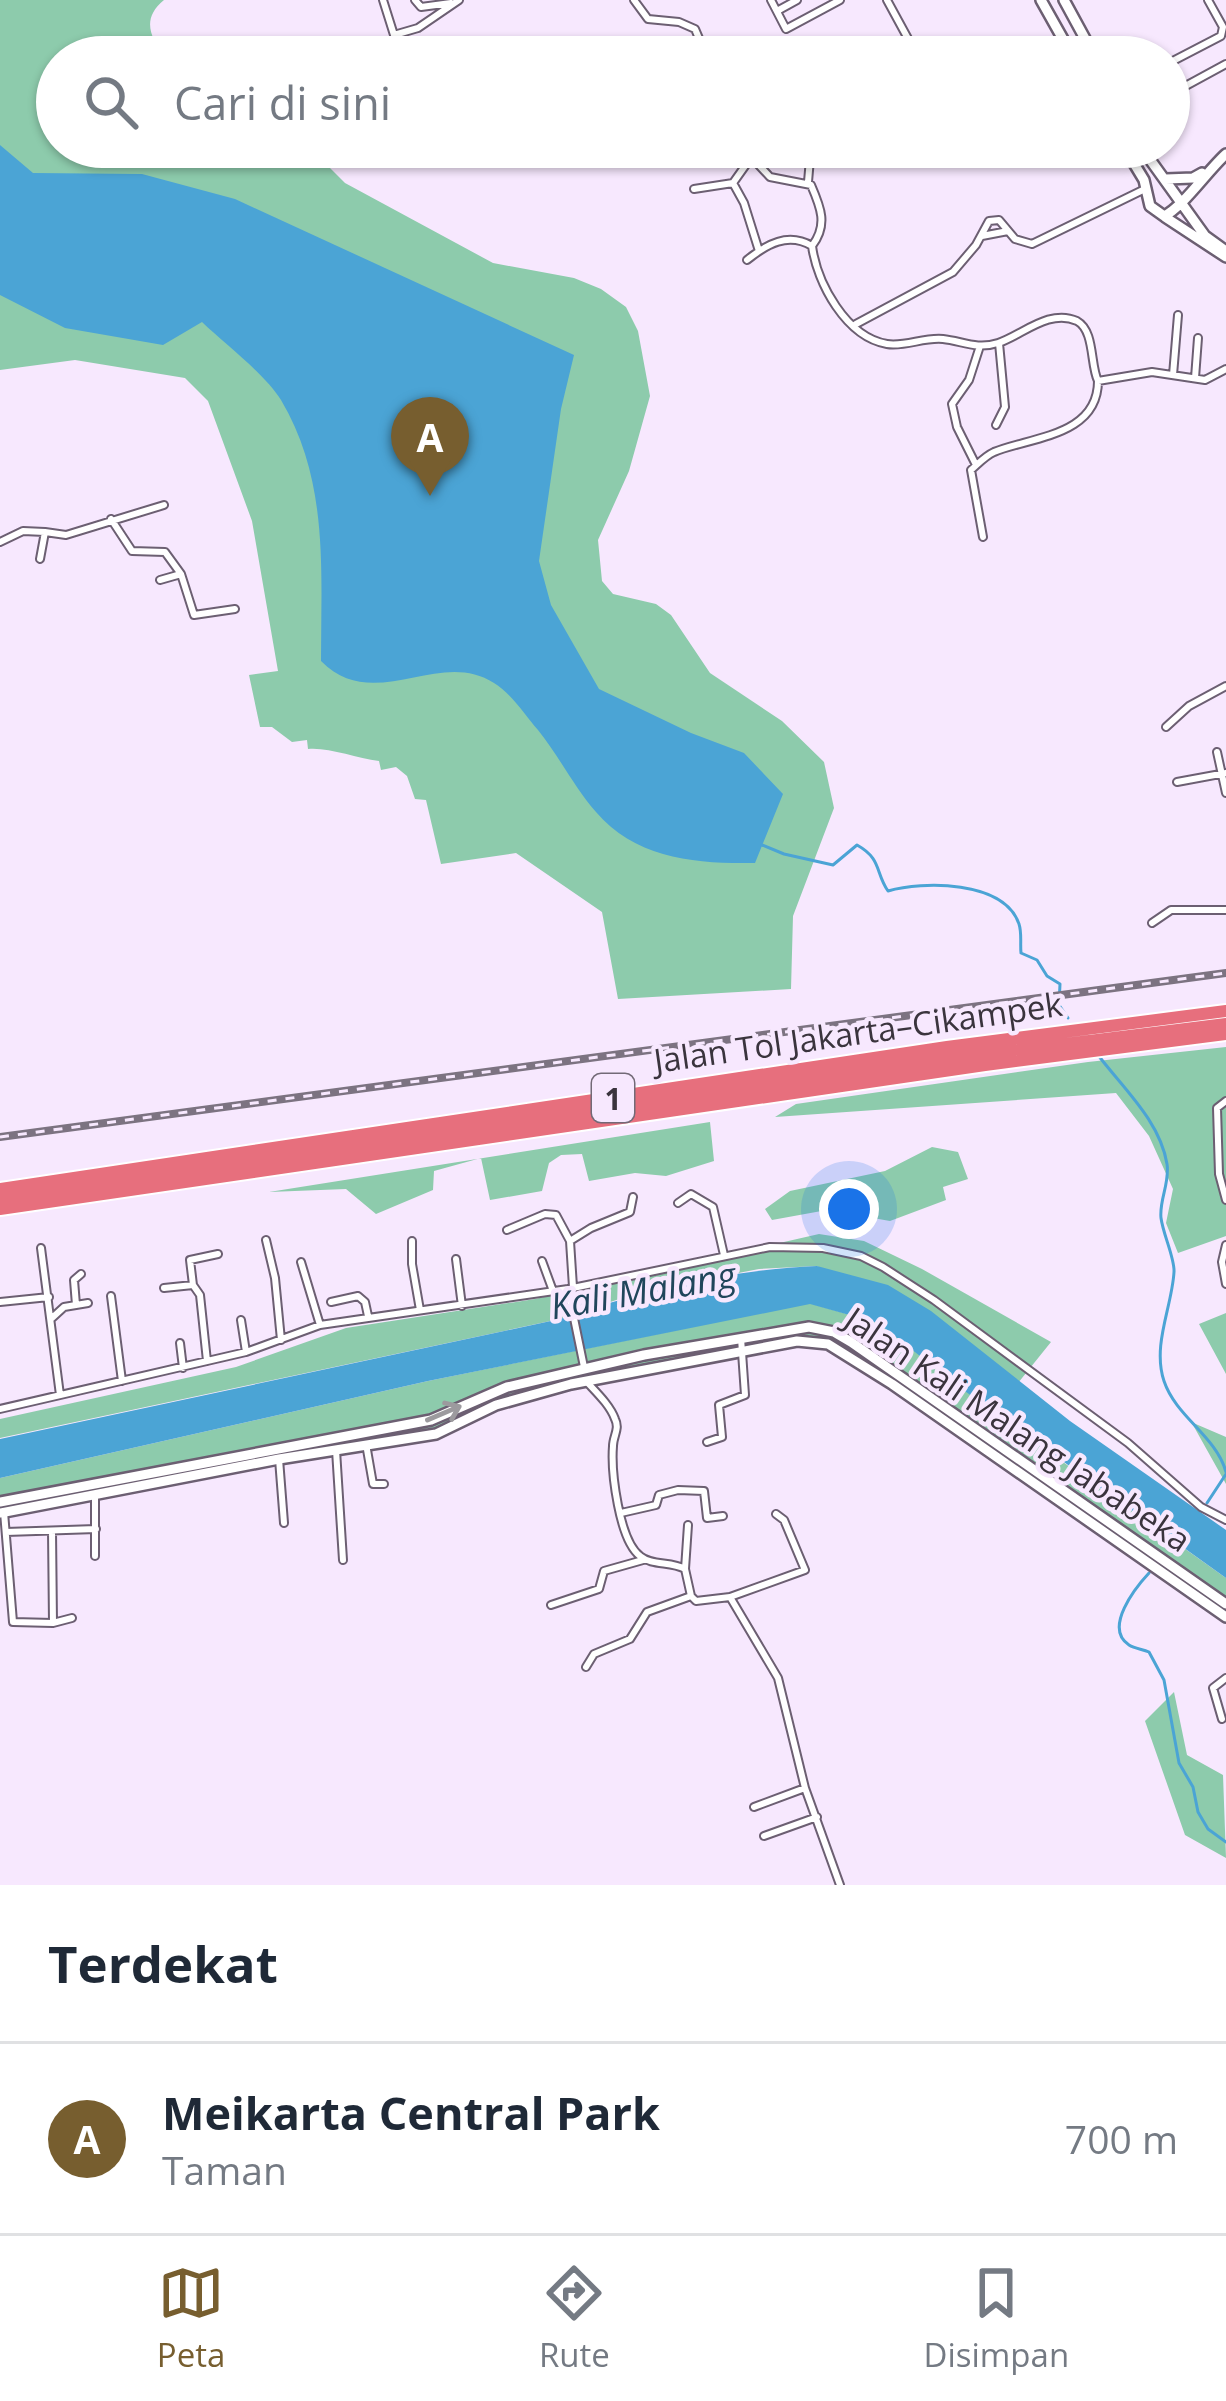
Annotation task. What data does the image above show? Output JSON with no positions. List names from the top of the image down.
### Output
{
  "streets": {
    "highway": ["Jalan Tol Jakarta–Cikampek", "1"],
    "main road": ["Jalan Kali Malang Jababeka"]
  },
  "crossings": [
    ["Jalan Tol Jakarta–Cikampek", "1"]
  ],
  "water": ["Kali Malang"],
  "page": {
    "search": "Cari di sini",
    "pins": "A",
    "heading": "Terdekat",
    "list": [
      {
        "mark": "A",
        "name": "Meikarta Central Park",
        "note": "Taman",
        "value": "700 m"
      }
    ],
    "nav": ["Peta", "Rute", "Disimpan"]
  }
}
